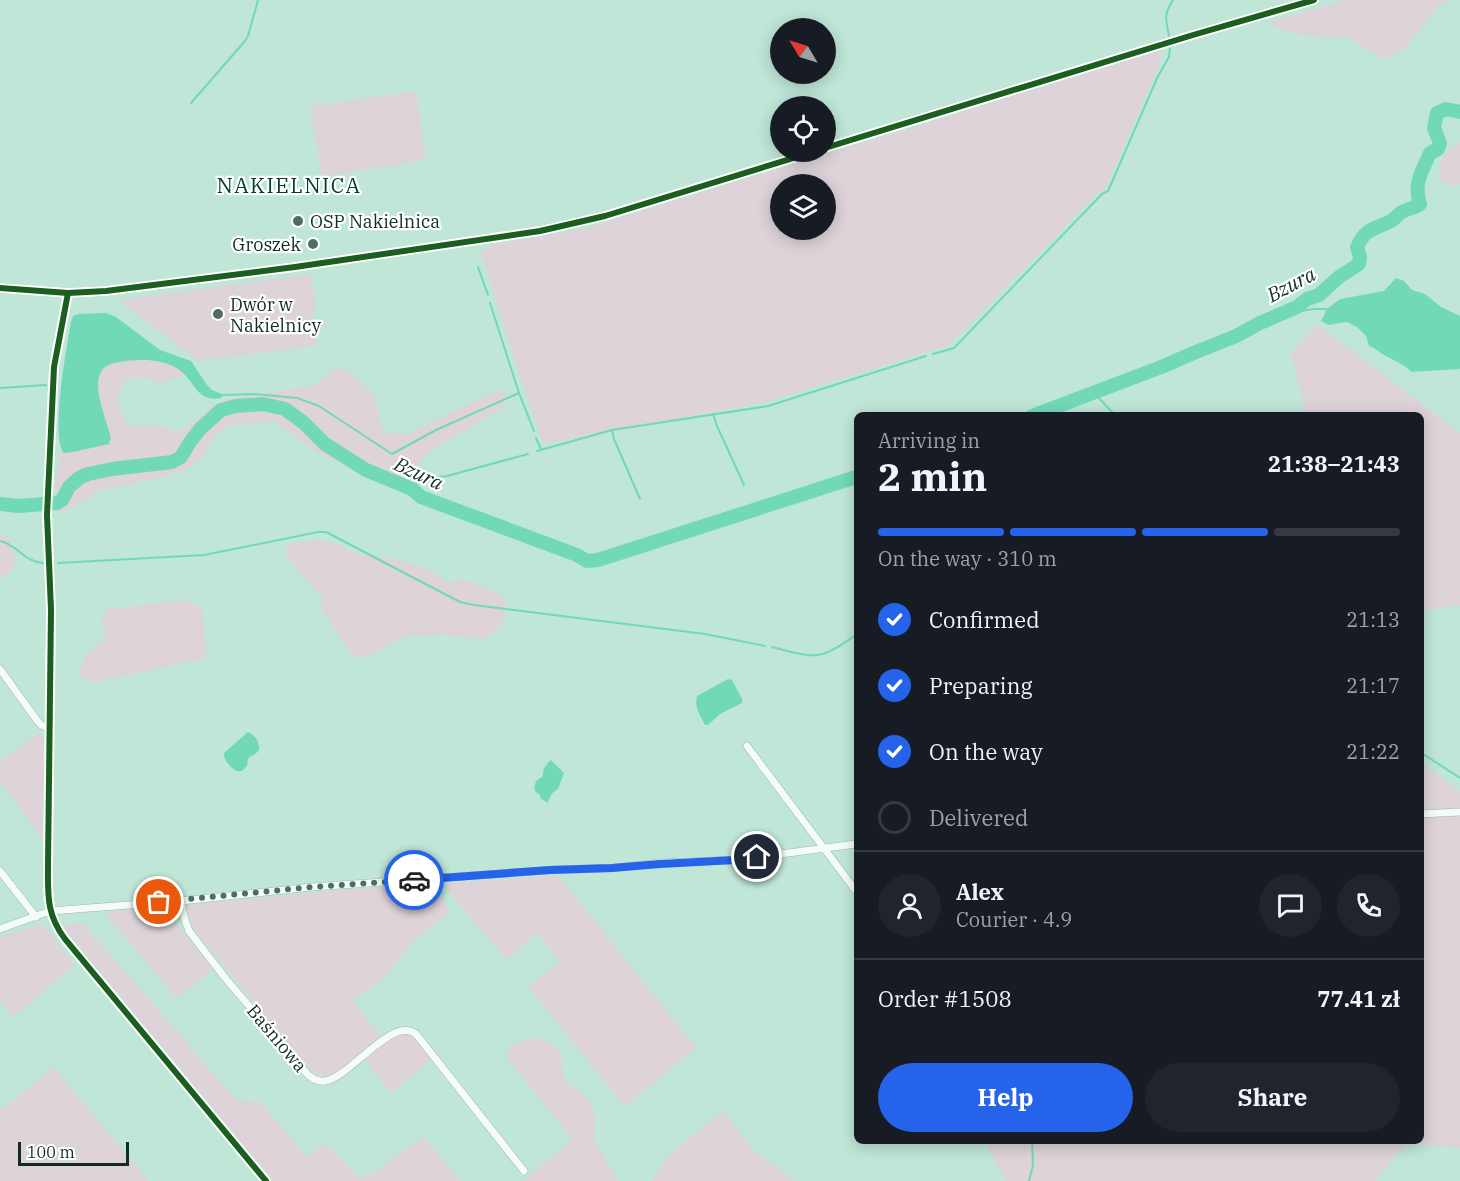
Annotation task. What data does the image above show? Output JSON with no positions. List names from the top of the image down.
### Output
{
  "streets": {
    "street": ["Baśniowa"]
  },
  "districts": ["NAKIELNICA"],
  "water": ["Bzura"],
  "places": ["OSP Nakielnica", "Groszek", "Dwór w Nakielnicy"],
  "scale_bar": "100 m",
  "north": "top left",
  "page": {
    "heading": ["2 min", "Arriving in", "21:38–21:43"],
    "panel": [
      "Alex",
      "Courier · 4.9",
      "Order #1508",
      "77.41 zł"
    ],
    "bar": "On the way · 310 m",
    "list": [
      ["Confirmed", "21:13"],
      ["Preparing", "21:17"],
      ["On the way", "21:22"],
      "Delivered"
    ],
    "buttons": ["Help", "Share"],
    "scale": "100 m"
  }
}
